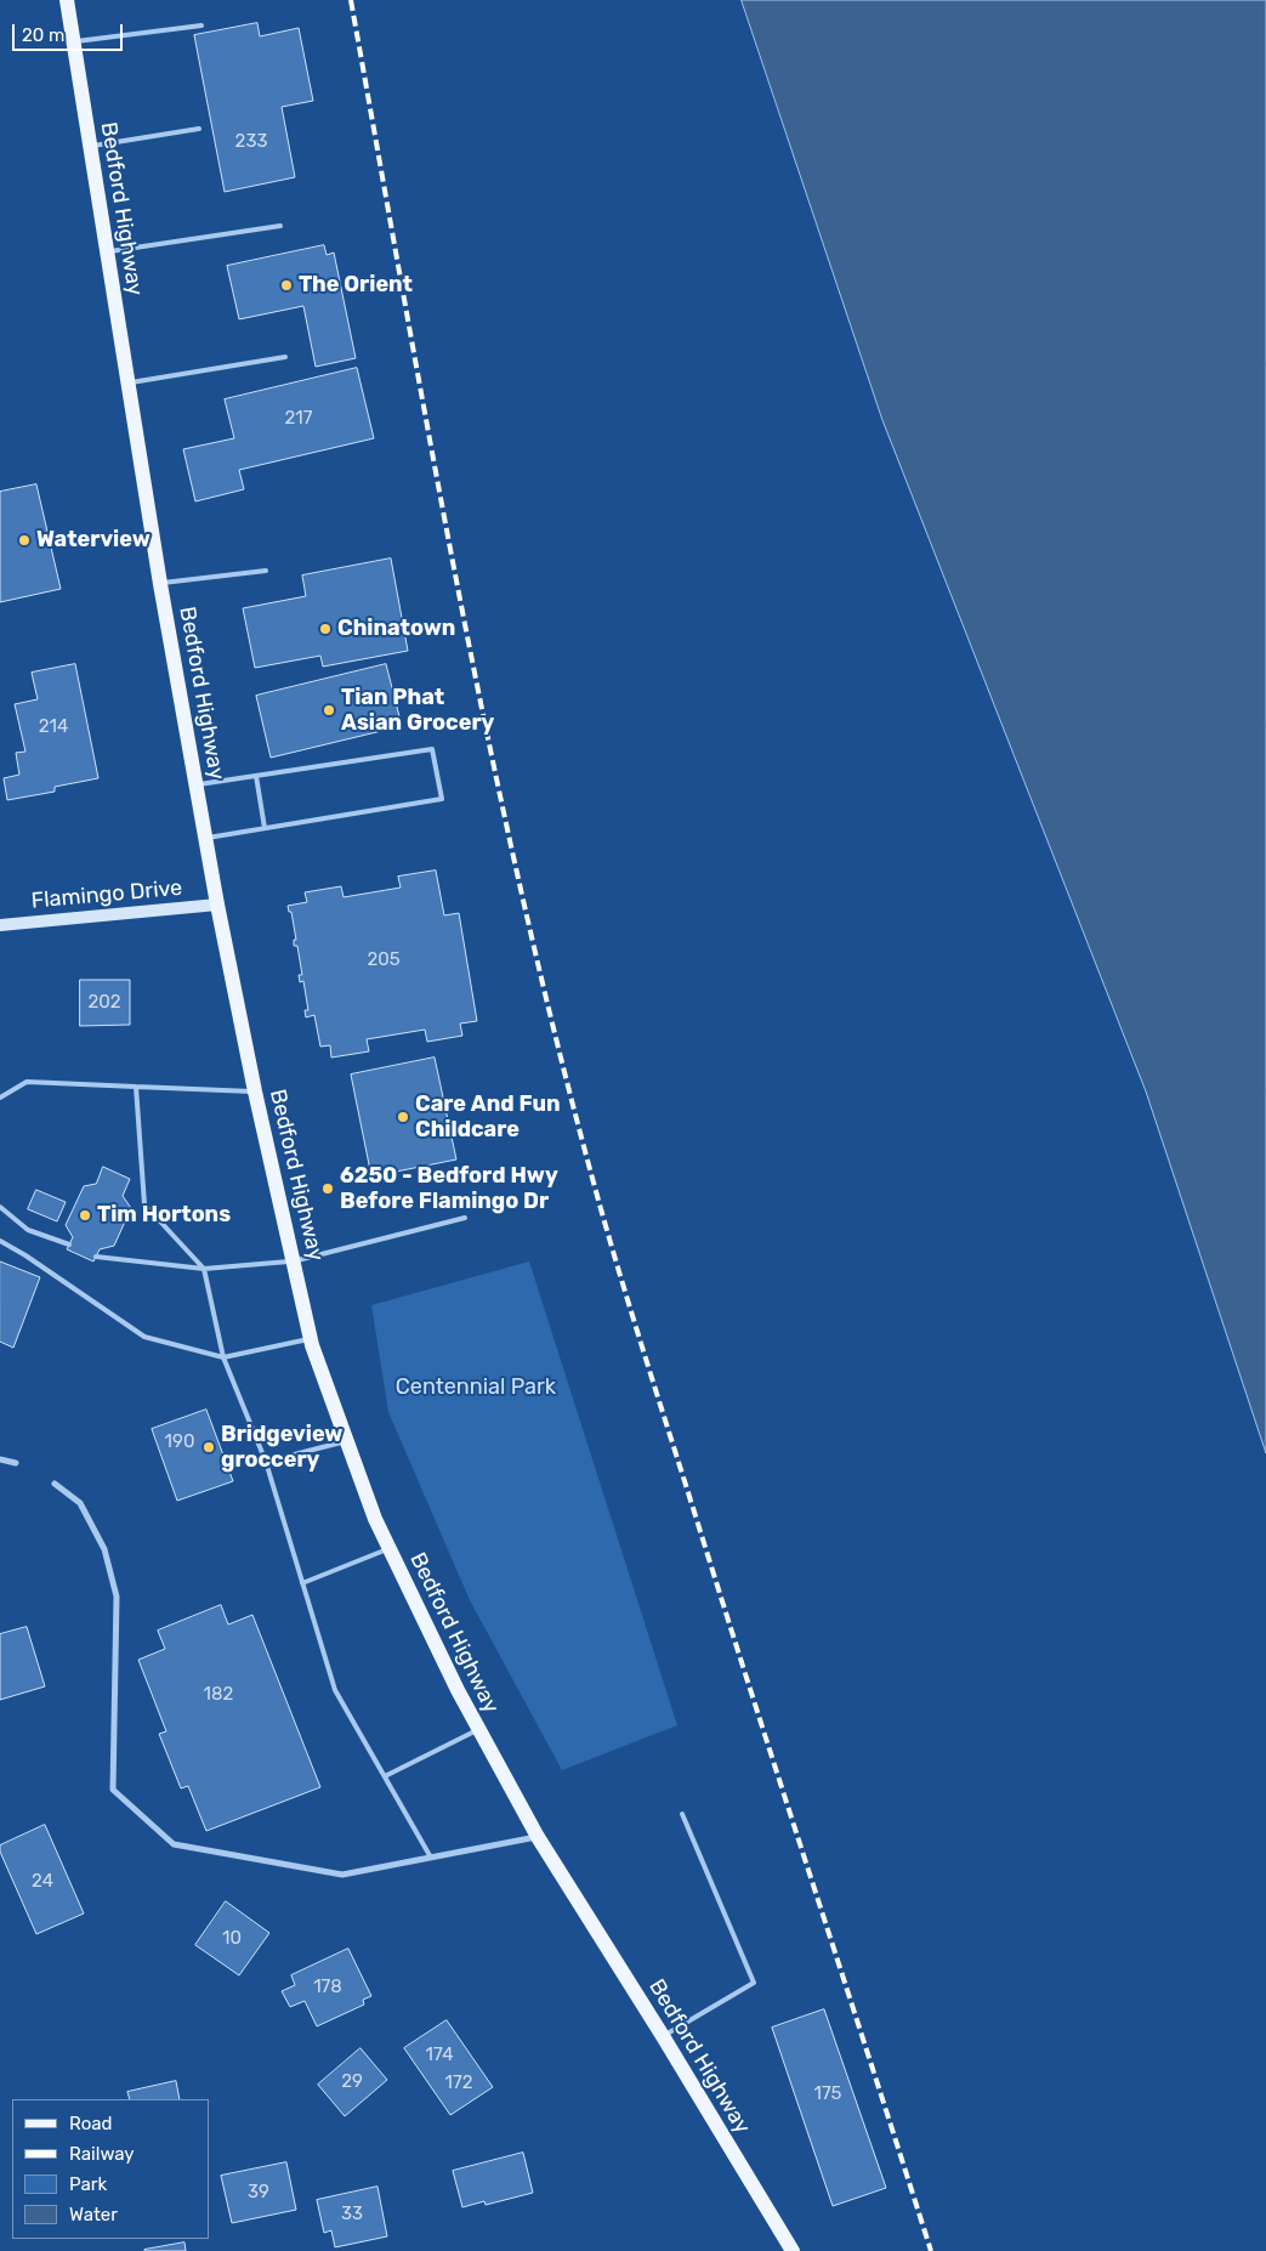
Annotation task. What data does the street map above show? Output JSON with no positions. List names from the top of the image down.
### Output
{
  "streets": {
    "main road": ["Bedford Highway"],
    "street": ["Flamingo Drive"]
  },
  "crossings": [
    ["Bedford Highway", "Flamingo Drive"]
  ],
  "parks": ["Centennial Park"],
  "places": [
    "The Orient",
    "Waterview",
    "Chinatown",
    "Tian Phat Asian Grocery",
    "Care And Fun Childcare",
    "6250 - Bedford Hwy Before Flamingo Dr",
    "Tim Hortons",
    "Bridgeview groccery"
  ],
  "house_numbers": [
    "233",
    "217",
    "214",
    "205",
    "202",
    "190",
    "182",
    "24",
    "10",
    "178",
    "174",
    "29",
    "172",
    "175",
    "39",
    "33"
  ],
  "legend": [
    "Road",
    "Railway",
    "Park",
    "Water"
  ],
  "scale_bar": "20 m"
}
